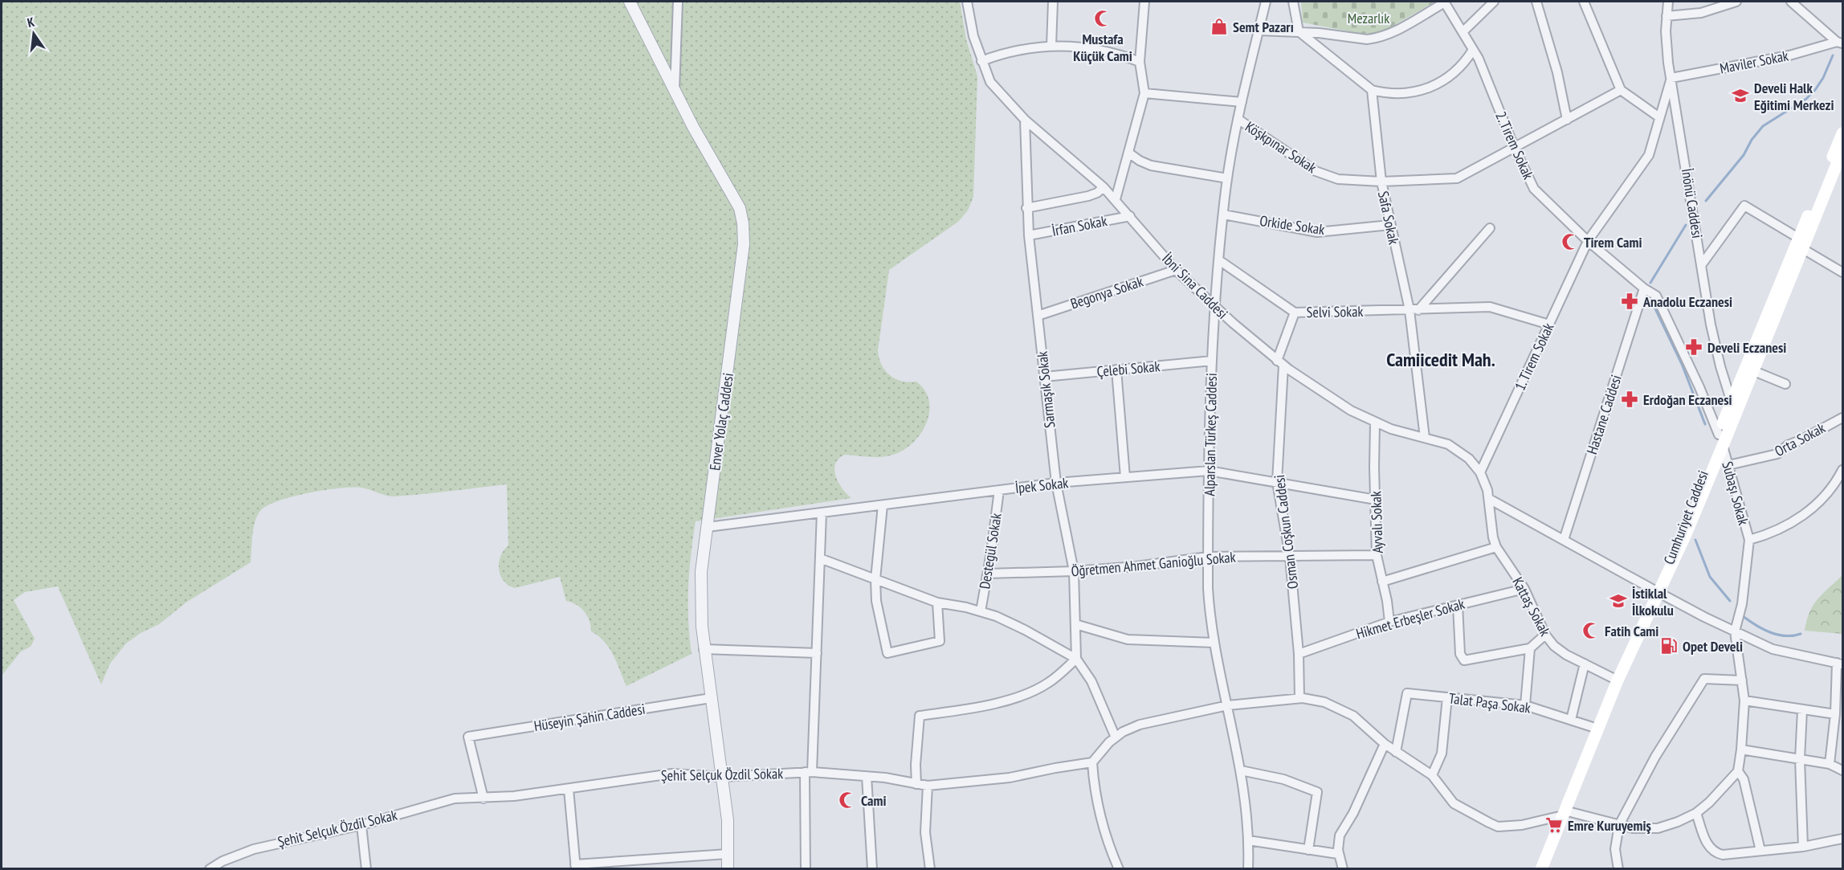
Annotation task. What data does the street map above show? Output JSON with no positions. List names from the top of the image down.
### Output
{
  "streets": {
    "main road": ["Cumhuriyet Caddesi"],
    "street": [
      "Maviler Sokak",
      "2. Tirem Sokak",
      "Köşkpınar Sokak",
      "İnönü Caddesi",
      "Safa Sokak",
      "Orkide Sokak",
      "İrfan Sokak",
      "İbni Sina Caddesi",
      "Begonya Sokak",
      "Selvi Sokak",
      "1. Tirem Sokak",
      "Çelebi Sokak",
      "Sarmaşık Sokak",
      "Hastane Caddesi",
      "Enver Yolaç Caddesi",
      "Alparslan Türkeş Caddesi",
      "Orta Sokak",
      "İpek Sokak",
      "Subaşı Sokak",
      "Ayvalı Sokak",
      "Osman Coşkun Caddesi",
      "Destegül Sokak",
      "Öğretmen Ahmet Ganioğlu Sokak",
      "Kattaş Sokak",
      "Hikmet Erbeşler Sokak",
      "Talat Paşa Sokak",
      "Hüseyin Şahin Caddesi",
      "Şehit Selçuk Özdil Sokak"
    ]
  },
  "crossings": [
    ["Maviler Sokak", "İnönü Caddesi"],
    ["Maviler Sokak", "1. Tirem Sokak"],
    ["2. Tirem Sokak", "Köşkpınar Sokak"],
    ["2. Tirem Sokak", "1. Tirem Sokak"],
    ["2. Tirem Sokak", "Hastane Caddesi"],
    ["2. Tirem Sokak", "Subaşı Sokak"],
    ["2. Tirem Sokak", "Cumhuriyet Caddesi"],
    ["Köşkpınar Sokak", "Safa Sokak"],
    ["Köşkpınar Sokak", "Alparslan Türkeş Caddesi"],
    ["İnönü Caddesi", "1. Tirem Sokak"],
    ["İnönü Caddesi", "Cumhuriyet Caddesi"],
    ["Safa Sokak", "Orkide Sokak"],
    ["Safa Sokak", "İbni Sina Caddesi"],
    ["Safa Sokak", "Selvi Sokak"],
    ["Orkide Sokak", "Alparslan Türkeş Caddesi"],
    ["İrfan Sokak", "İbni Sina Caddesi"],
    ["İrfan Sokak", "Sarmaşık Sokak"],
    ["İbni Sina Caddesi", "Begonya Sokak"],
    ["İbni Sina Caddesi", "1. Tirem Sokak"],
    ["İbni Sina Caddesi", "Sarmaşık Sokak"],
    ["İbni Sina Caddesi", "Alparslan Türkeş Caddesi"],
    ["İbni Sina Caddesi", "Ayvalı Sokak"],
    ["İbni Sina Caddesi", "Osman Coşkun Caddesi"],
    ["İbni Sina Caddesi", "Kattaş Sokak"],
    ["Begonya Sokak", "Sarmaşık Sokak"],
    ["Selvi Sokak", "1. Tirem Sokak"],
    ["Selvi Sokak", "Alparslan Türkeş Caddesi"],
    ["Selvi Sokak", "Osman Coşkun Caddesi"],
    ["Çelebi Sokak", "Sarmaşık Sokak"],
    ["Çelebi Sokak", "Alparslan Türkeş Caddesi"],
    ["Sarmaşık Sokak", "İpek Sokak"],
    ["Sarmaşık Sokak", "Öğretmen Ahmet Ganioğlu Sokak"],
    ["Enver Yolaç Caddesi", "İpek Sokak"],
    ["Enver Yolaç Caddesi", "Hüseyin Şahin Caddesi"],
    ["Enver Yolaç Caddesi", "Şehit Selçuk Özdil Sokak"],
    ["Alparslan Türkeş Caddesi", "İpek Sokak"],
    ["Alparslan Türkeş Caddesi", "Öğretmen Ahmet Ganioğlu Sokak"],
    ["Orta Sokak", "Subaşı Sokak"],
    ["İpek Sokak", "Ayvalı Sokak"],
    ["İpek Sokak", "Osman Coşkun Caddesi"],
    ["İpek Sokak", "Destegül Sokak"],
    ["Subaşı Sokak", "Cumhuriyet Caddesi"],
    ["Cumhuriyet Caddesi", "Kattaş Sokak"],
    ["Cumhuriyet Caddesi", "Talat Paşa Sokak"],
    ["Ayvalı Sokak", "Öğretmen Ahmet Ganioğlu Sokak"],
    ["Ayvalı Sokak", "Hikmet Erbeşler Sokak"],
    ["Osman Coşkun Caddesi", "Öğretmen Ahmet Ganioğlu Sokak"],
    ["Osman Coşkun Caddesi", "Hikmet Erbeşler Sokak"],
    ["Destegül Sokak", "Öğretmen Ahmet Ganioğlu Sokak"],
    ["Kattaş Sokak", "Hikmet Erbeşler Sokak"],
    ["Hüseyin Şahin Caddesi", "Şehit Selçuk Özdil Sokak"]
  ],
  "districts": ["Camiicedit Mah."],
  "parks": ["Mezarlık"],
  "places": {
    "mosque": [
      "Mustafa Küçük Cami",
      "Tirem Cami",
      "Fatih Cami",
      "Cami"
    ],
    "shop": ["Semt Pazarı"],
    "school or university": ["Develi Halk Eğitimi Merkezi", "İstiklal İlkokulu"],
    "pharmacy": ["Anadolu Eczanesi", "Develi Eczanesi", "Erdoğan Eczanesi"],
    "fuel station": ["Opet Develi"],
    "supermarket": ["Emre Kuruyemiş"]
  },
  "north": "top"
}
